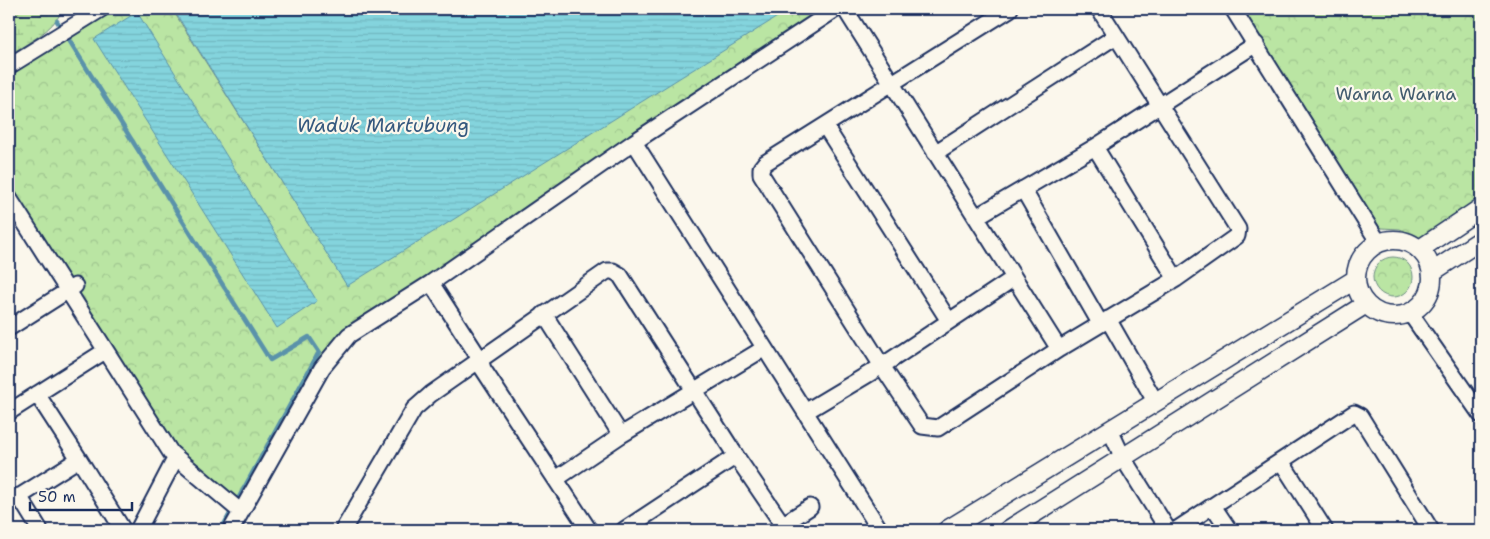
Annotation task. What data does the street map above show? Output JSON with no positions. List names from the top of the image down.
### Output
{
  "water": ["Waduk Martubung"],
  "parks": ["Warna Warna"],
  "scale_bar": "50 m"
}
